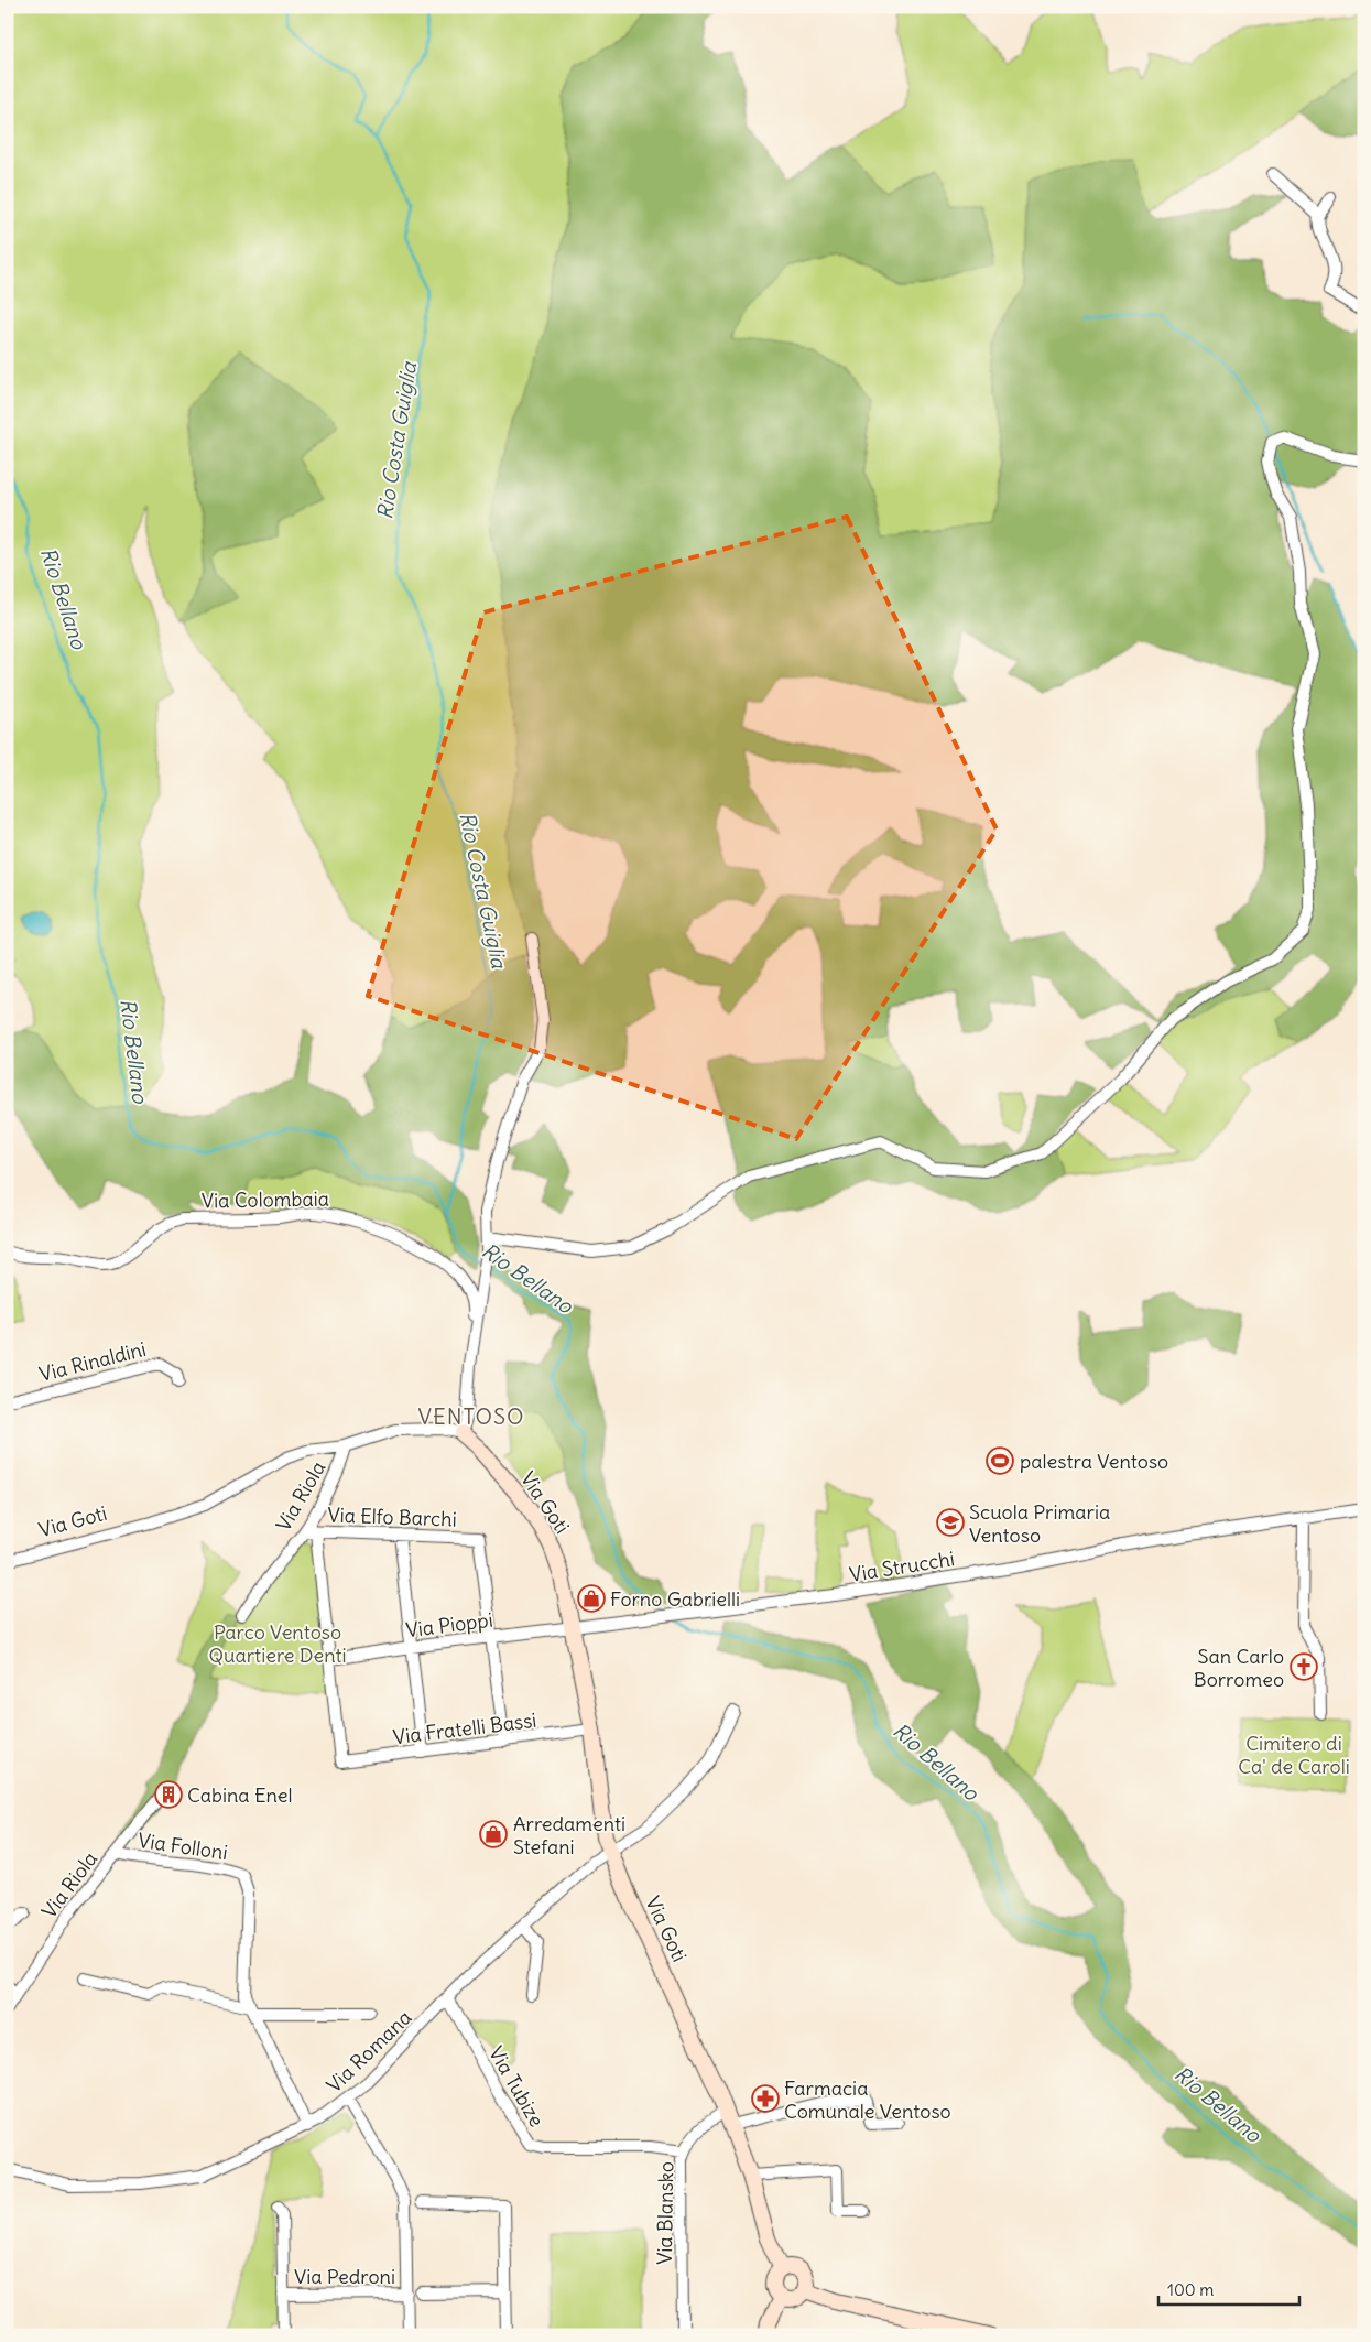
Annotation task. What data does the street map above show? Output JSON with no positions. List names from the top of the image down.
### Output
{
  "streets": {
    "street": [
      "Via Colombaia",
      "Via Rinaldini",
      "Via Riola",
      "Via Goti",
      "Via Elfo Barchi",
      "Via Strucchi",
      "Via Pioppi",
      "Via Fratelli Bassi",
      "Via Folloni",
      "Via Romana",
      "Via Tubize",
      "Via Blansko",
      "Via Pedroni"
    ]
  },
  "crossings": [
    ["Via Colombaia", "Via Goti"],
    ["Via Riola", "Via Goti"],
    ["Via Riola", "Via Elfo Barchi"],
    ["Via Riola", "Via Folloni"],
    ["Via Goti", "Via Strucchi"],
    ["Via Goti", "Via Pioppi"],
    ["Via Goti", "Via Fratelli Bassi"],
    ["Via Goti", "Via Romana"],
    ["Via Goti", "Via Blansko"],
    ["Via Elfo Barchi", "Via Pioppi"],
    ["Via Strucchi", "Via Pioppi"],
    ["Via Pioppi", "Via Fratelli Bassi"],
    ["Via Folloni", "Via Romana"],
    ["Via Romana", "Via Tubize"],
    ["Via Tubize", "Via Blansko"]
  ],
  "districts": ["VENTOSO"],
  "water": ["Rio Costa Guiglia", "Rio Bellano"],
  "parks": ["Parco Ventoso Quartiere Denti", "Cimitero di Ca' de Caroli"],
  "places": {
    "sports": ["palestra Ventoso"],
    "school or university": ["Scuola Primaria Ventoso"],
    "shop": ["Forno Gabrielli", "Arredamenti Stefani"],
    "church": ["San Carlo Borromeo"],
    "building": ["Cabina Enel"],
    "pharmacy": ["Farmacia Comunale Ventoso"]
  },
  "scale_bar": "100 m"
}
